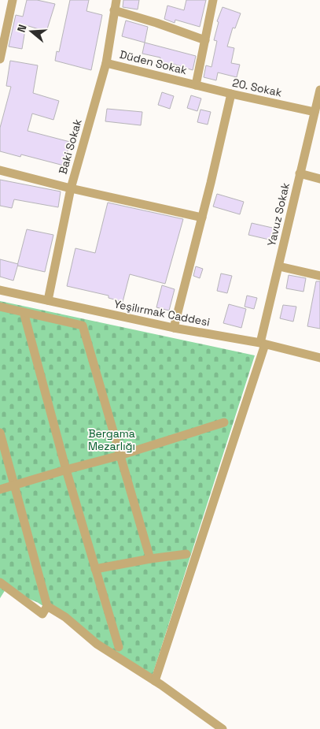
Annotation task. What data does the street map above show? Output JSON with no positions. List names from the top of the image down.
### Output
{
  "streets": {
    "street": [
      "Düden Sokak",
      "20. Sokak",
      "Baki Sokak",
      "Yavuz Sokak",
      "Yeşilırmak Caddesi"
    ]
  },
  "crossings": [
    ["Düden Sokak", "20. Sokak"],
    ["Düden Sokak", "Baki Sokak"],
    ["20. Sokak", "Yavuz Sokak"],
    ["Baki Sokak", "Yeşilırmak Caddesi"],
    ["Yavuz Sokak", "Yeşilırmak Caddesi"]
  ],
  "parks": ["Bergama Mezarlığı"],
  "north": "left"
}
